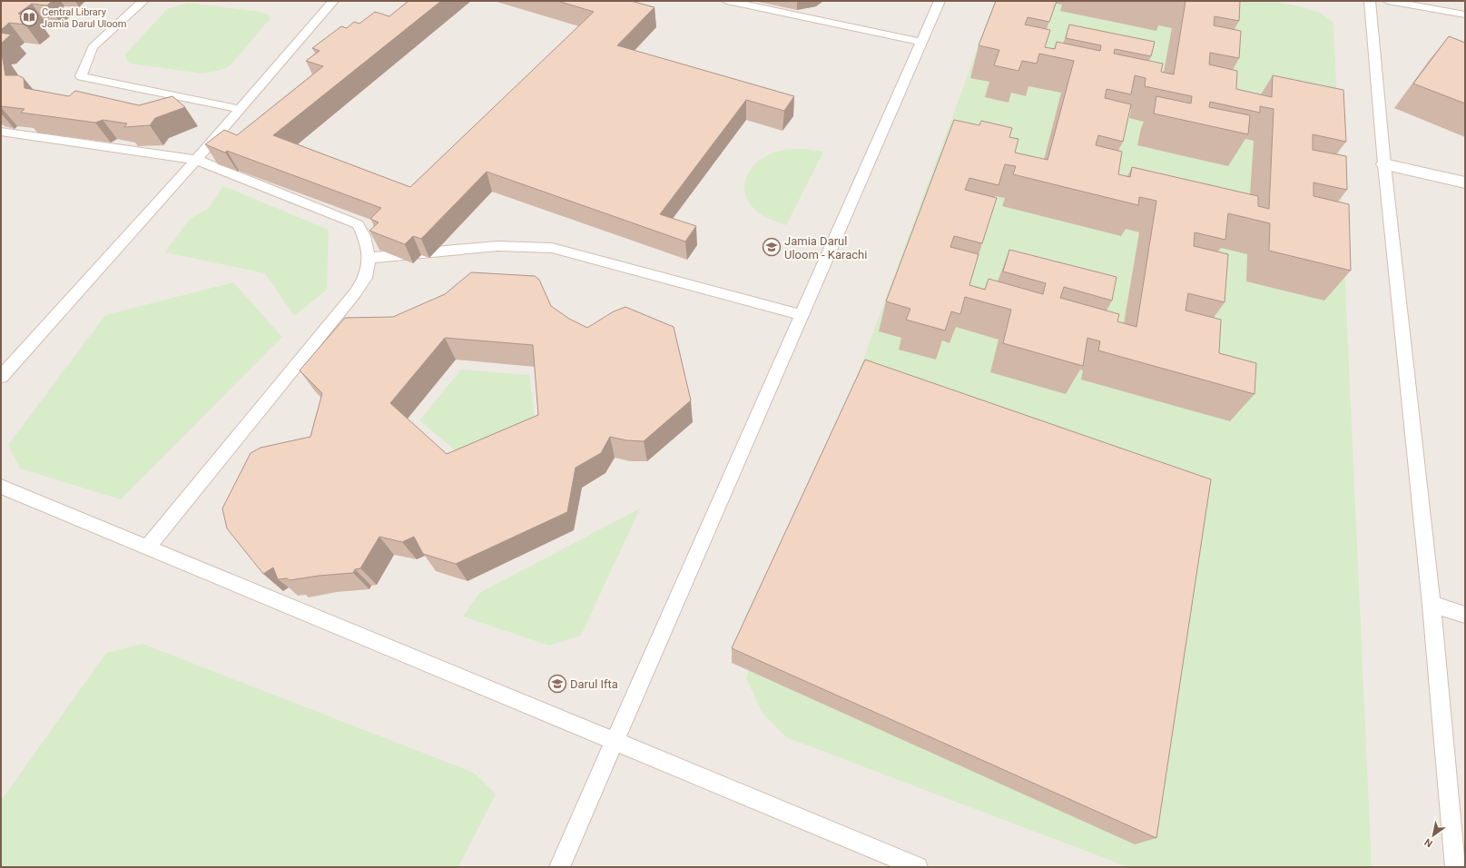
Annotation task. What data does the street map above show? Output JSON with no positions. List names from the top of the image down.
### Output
{
  "places": {
    "library": ["Central Library Jamia Darul Uloom"],
    "school or university": ["Jamia Darul Uloom - Karachi", "Darul Ifta"]
  },
  "north": "bottom left"
}
